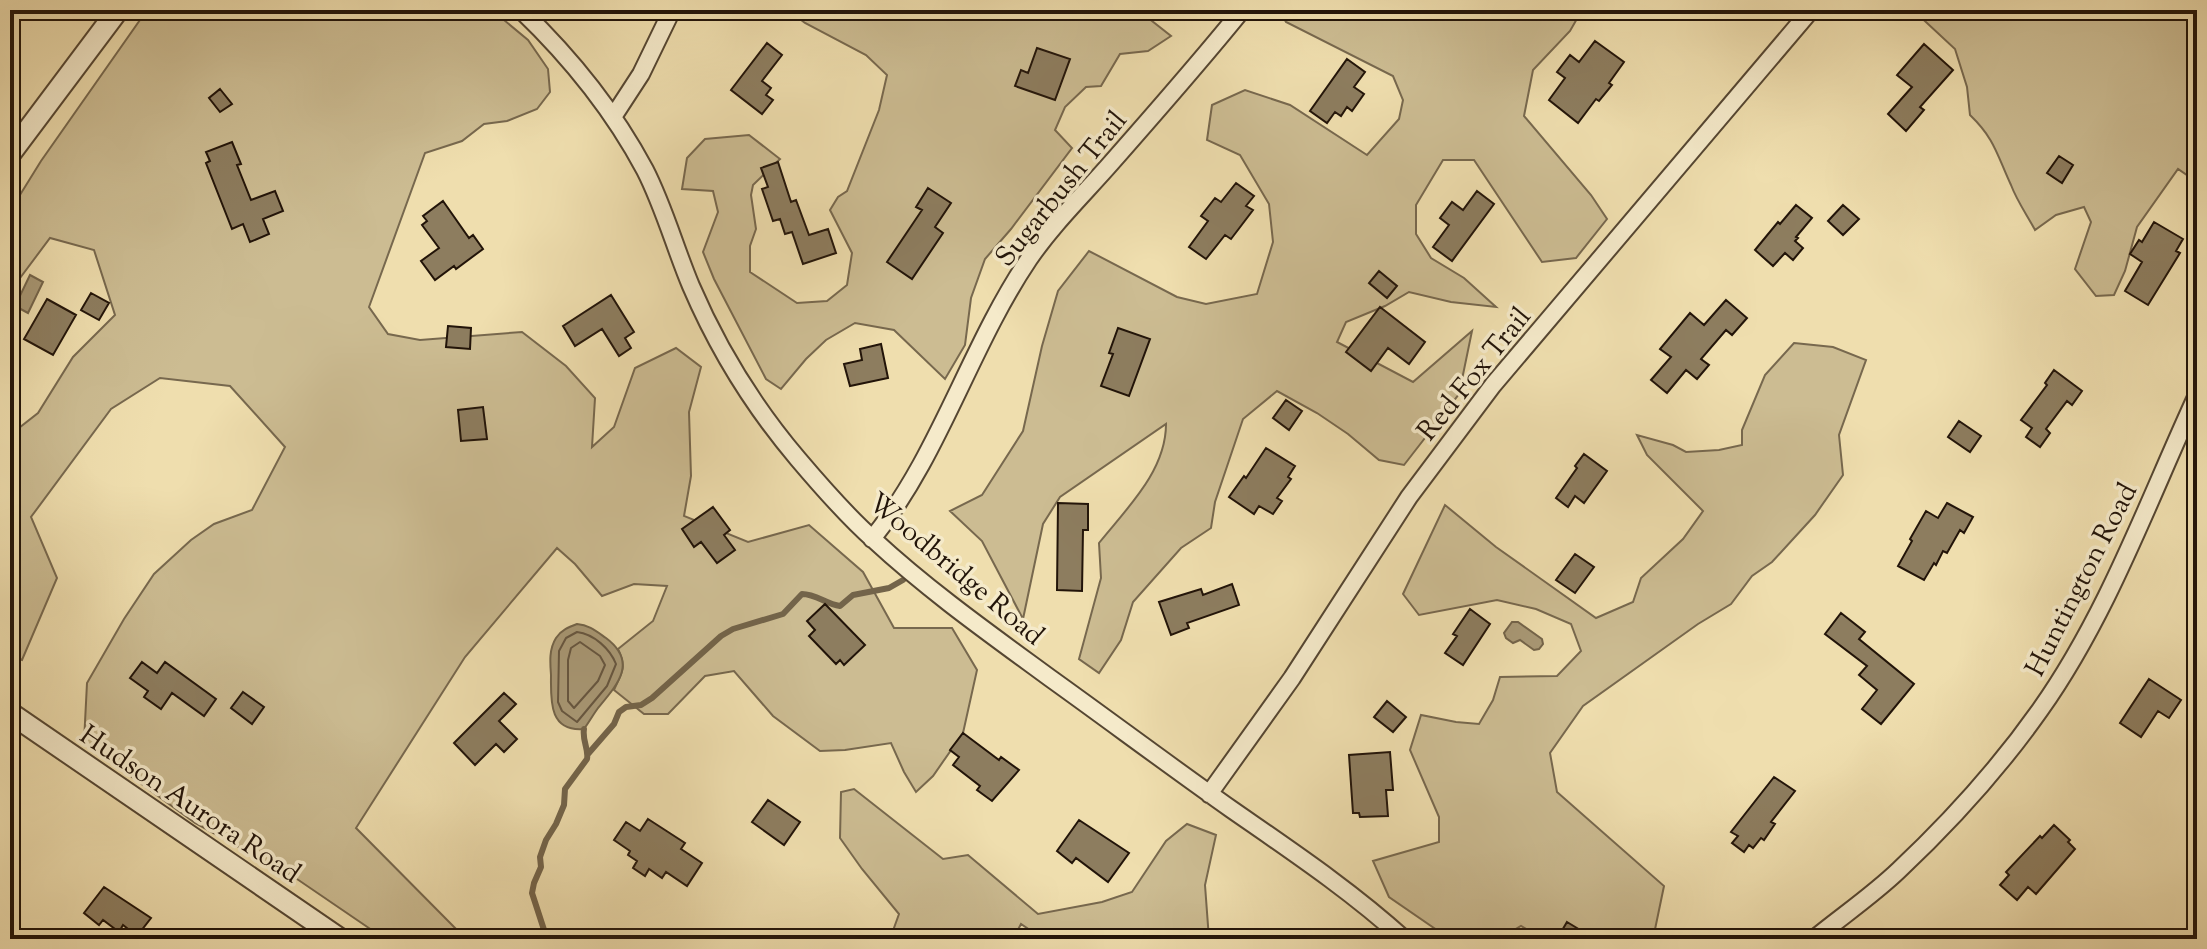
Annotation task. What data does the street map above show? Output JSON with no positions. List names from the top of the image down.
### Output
{
  "streets": {
    "street": [
      "Sugarbush Trail",
      "Red Fox Trail",
      "Woodbridge Road",
      "Huntington Road",
      "Hudson Aurora Road"
    ]
  },
  "crossings": [
    ["Sugarbush Trail", "Woodbridge Road"],
    ["Red Fox Trail", "Woodbridge Road"]
  ]
}
